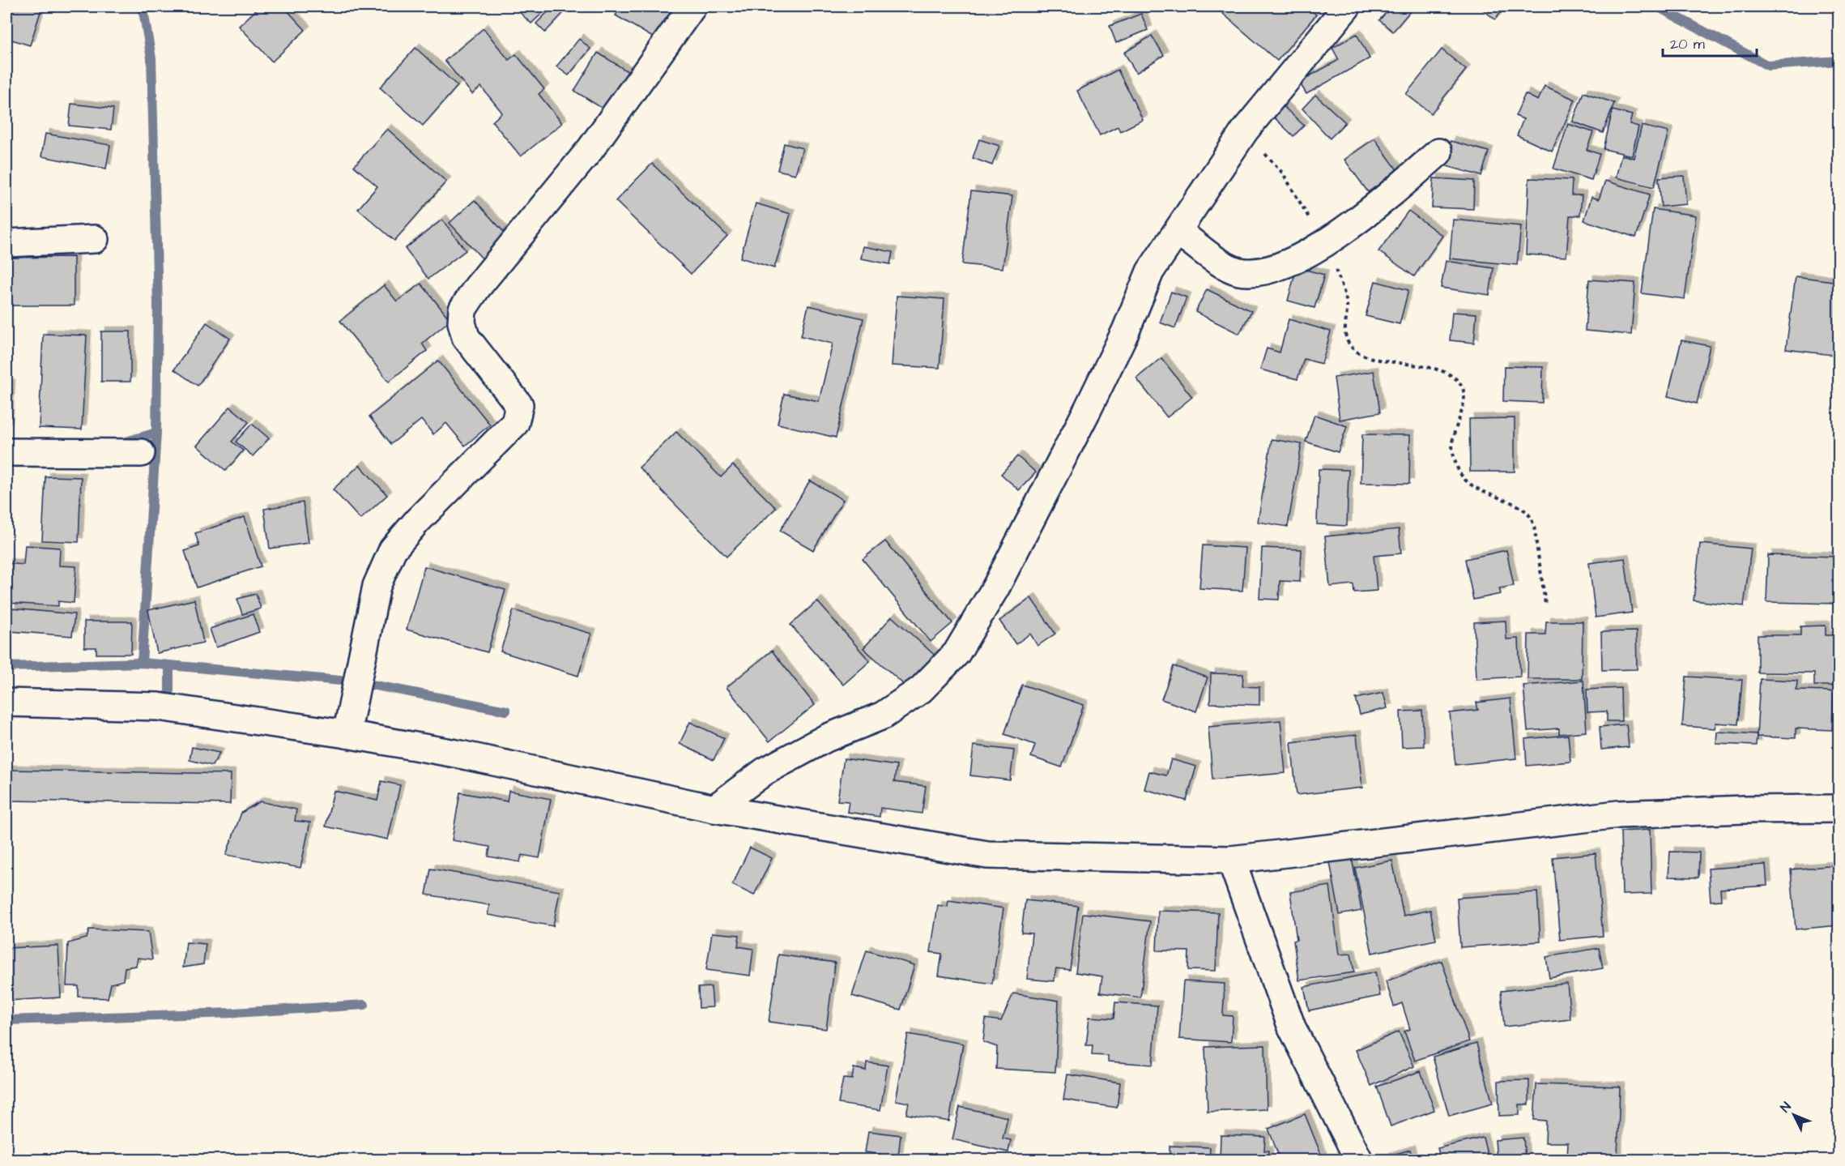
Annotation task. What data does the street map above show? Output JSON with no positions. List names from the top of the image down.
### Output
{
  "scale_bar": "20 m",
  "north": "top left"
}
